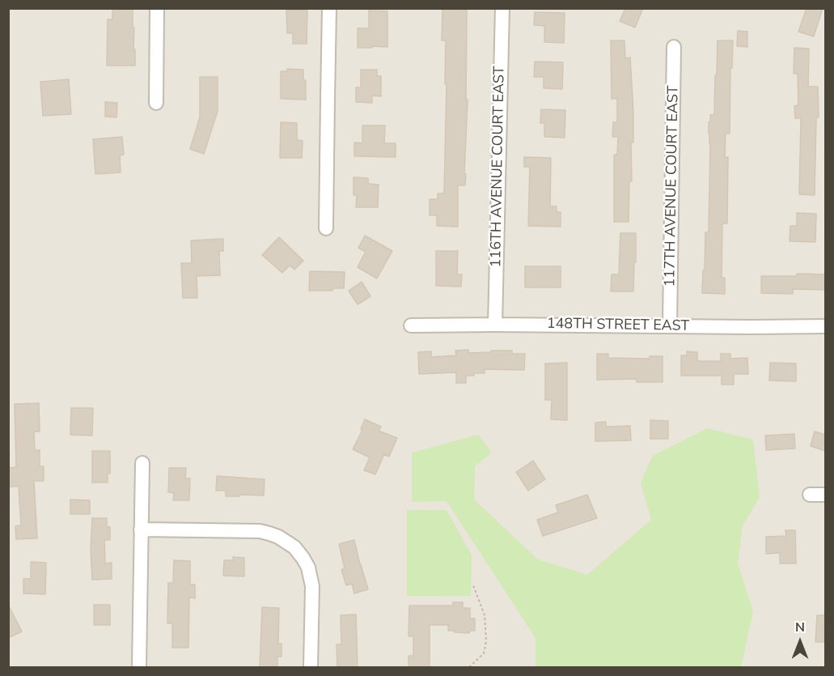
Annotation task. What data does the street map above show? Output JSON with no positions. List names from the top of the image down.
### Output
{
  "streets": {
    "street": ["116TH AVENUE COURT EAST", "117TH AVENUE COURT EAST", "148TH STREET EAST"]
  },
  "crossings": [
    ["116TH AVENUE COURT EAST", "148TH STREET EAST"],
    ["117TH AVENUE COURT EAST", "148TH STREET EAST"]
  ],
  "north": "top"
}
